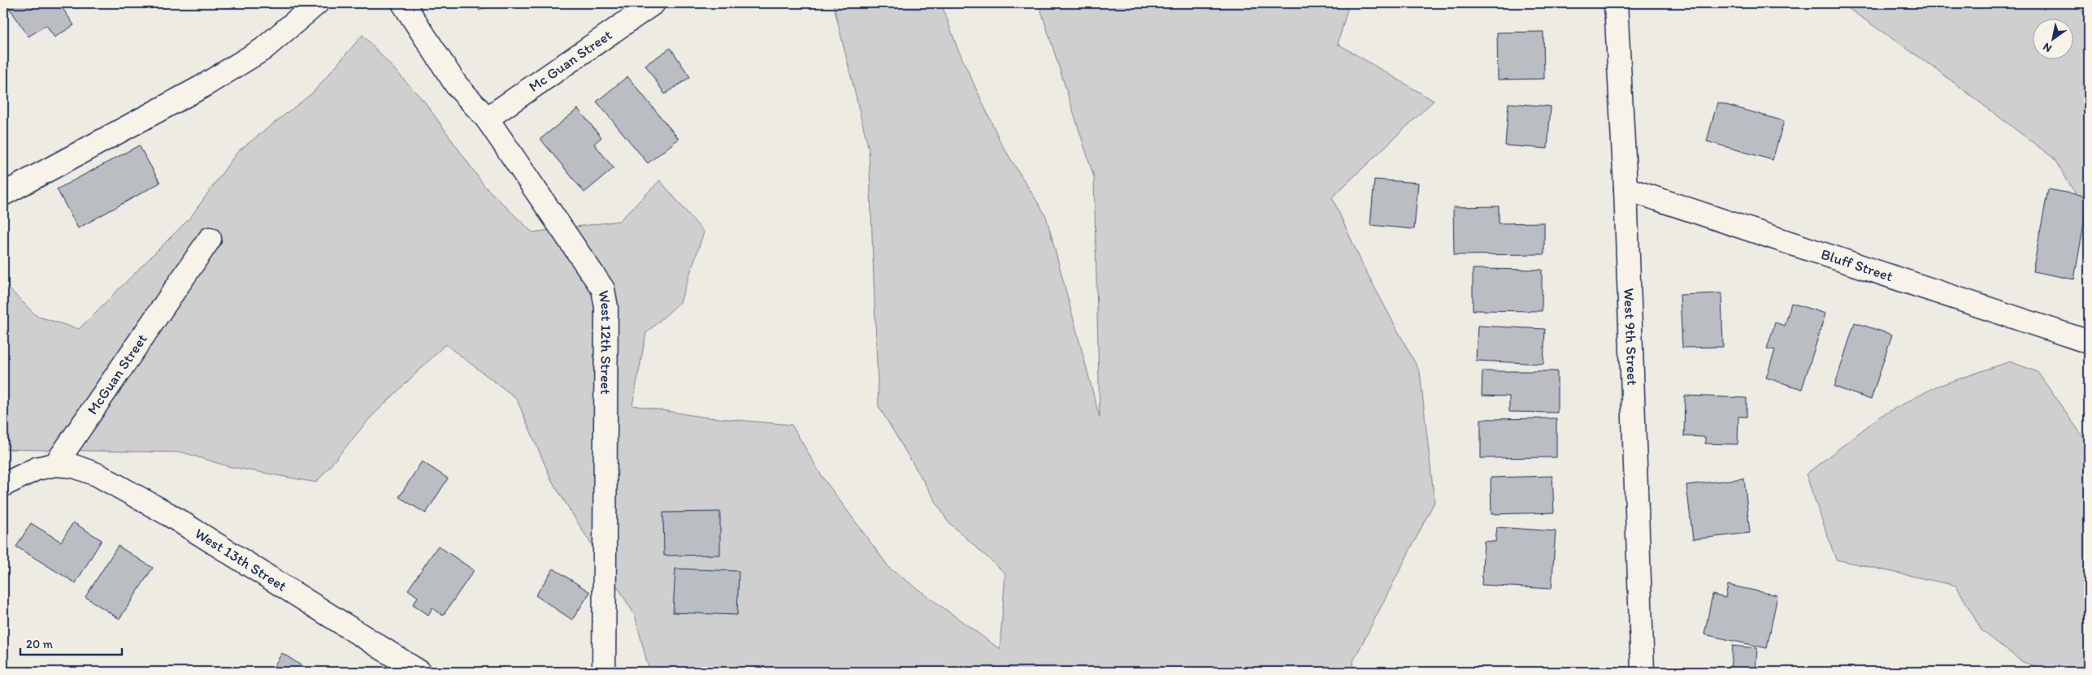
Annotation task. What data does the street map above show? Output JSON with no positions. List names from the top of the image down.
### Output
{
  "streets": {
    "street": [
      "Mc Guan Street",
      "Bluff Street",
      "West 9th Street",
      "West 12th Street",
      "McGuan Street",
      "West 13th Street"
    ]
  },
  "crossings": [
    ["Mc Guan Street", "West 12th Street"],
    ["Bluff Street", "West 9th Street"],
    ["McGuan Street", "West 13th Street"]
  ],
  "scale_bar": "20 m",
  "north": "bottom left"
}
